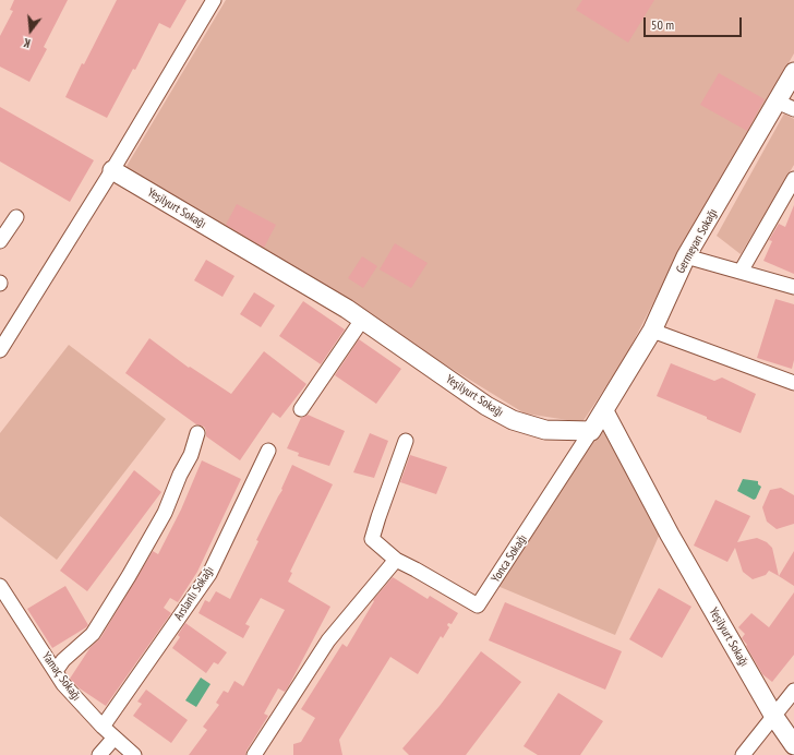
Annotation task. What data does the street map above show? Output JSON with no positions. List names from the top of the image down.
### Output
{
  "streets": {
    "main road": ["Yeşilyurt Sokağı", "Germeyan Sokağı"],
    "street": ["Yonca Sokağı", "Arslanlı Sokağı", "Yamaç Sokağı"]
  },
  "crossings": [
    ["Yeşilyurt Sokağı", "Germeyan Sokağı"],
    ["Yeşilyurt Sokağı", "Yonca Sokağı"],
    ["Arslanlı Sokağı", "Yamaç Sokağı"]
  ],
  "scale_bar": "50 m",
  "north": "bottom"
}
